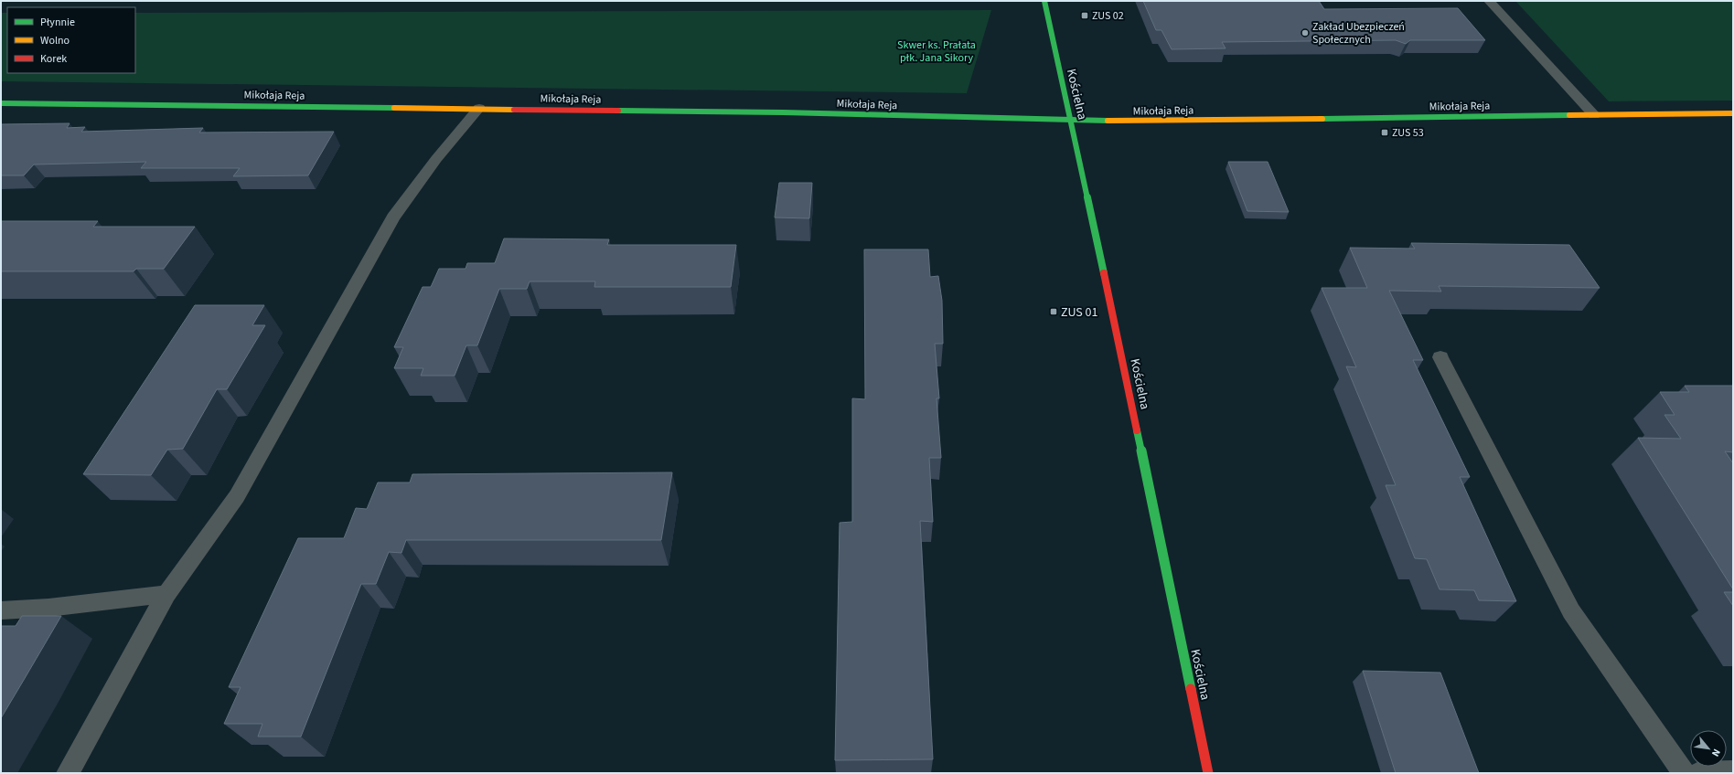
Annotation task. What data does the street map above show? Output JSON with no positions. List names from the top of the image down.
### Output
{
  "streets": {
    "street": ["Kościelna", "Mikołaja Reja"]
  },
  "crossings": [
    ["Kościelna", "Mikołaja Reja"]
  ],
  "parks": ["Skwer ks. Prałata płk. Jana Sikory"],
  "places": {
    "transit": ["ZUS 02", "ZUS 53", "ZUS 01"],
    "other": ["Zakład Ubezpieczeń Społecznych"]
  },
  "legend": ["Płynnie", "Wolno", "Korek"],
  "north": "bottom right"
}
